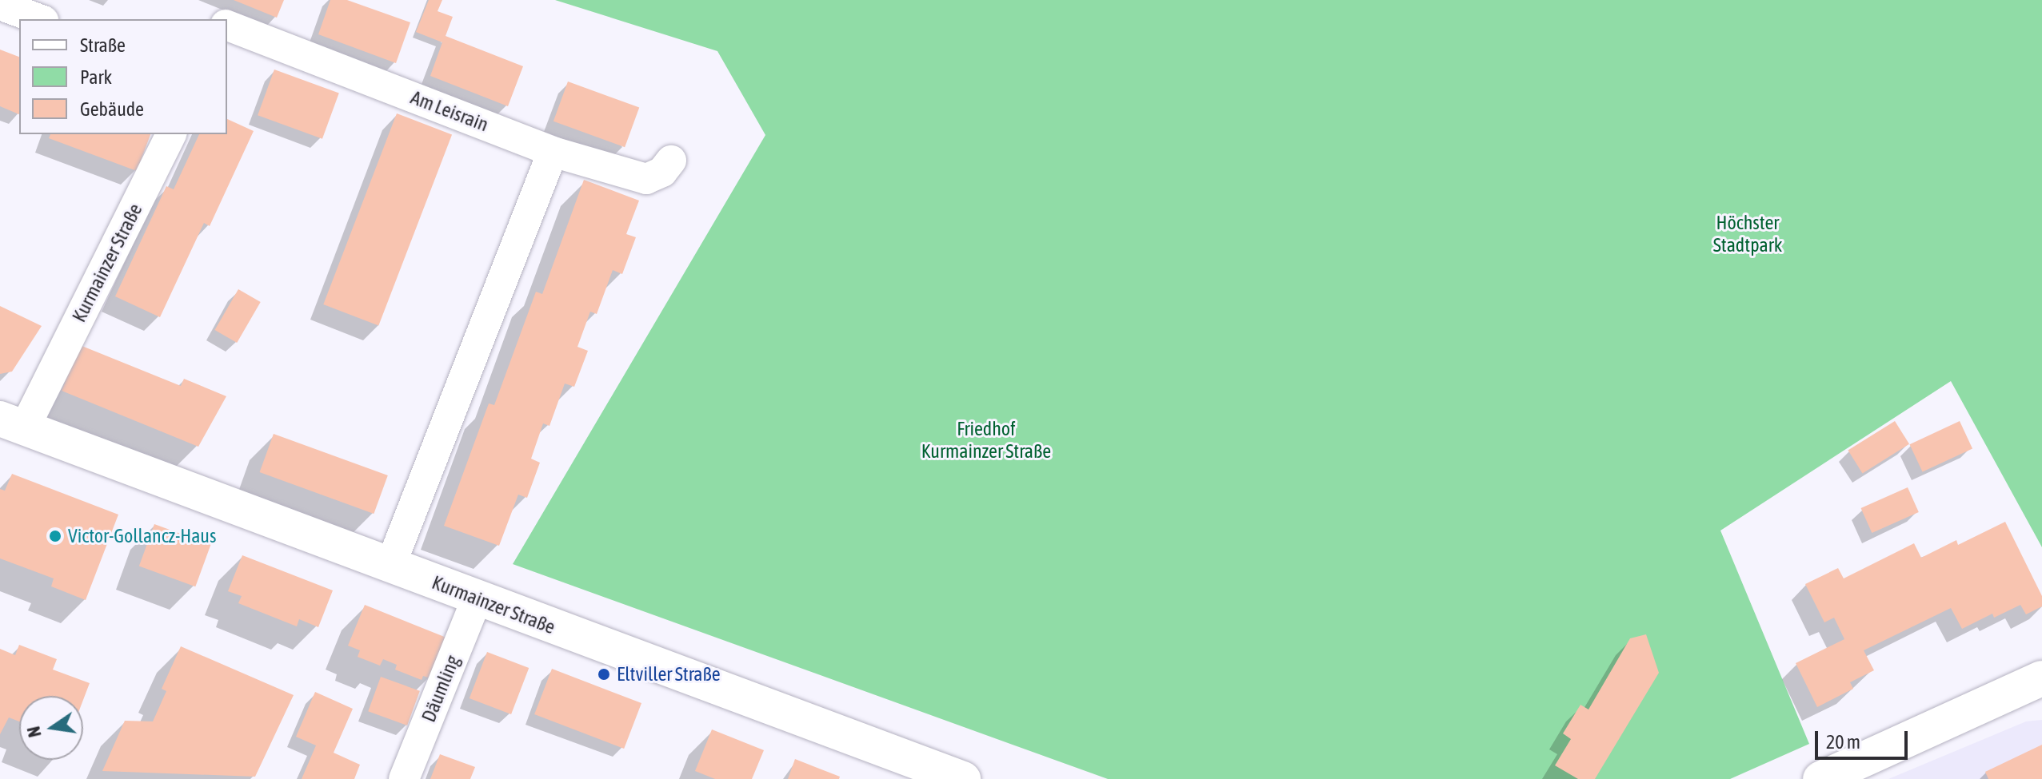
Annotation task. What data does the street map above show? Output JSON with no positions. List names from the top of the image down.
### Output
{
  "streets": {
    "main road": ["Kurmainzer Straße"],
    "street": ["Am Leisrain", "Däumling"]
  },
  "crossings": [
    ["Kurmainzer Straße", "Däumling"]
  ],
  "parks": ["Höchster Stadtpark", "Friedhof Kurmainzer Straße"],
  "places": ["Victor-Gollancz-Haus", "Eltviller Straße"],
  "legend": ["Straße", "Park", "Gebäude"],
  "scale_bar": "20 m",
  "north": "left"
}
